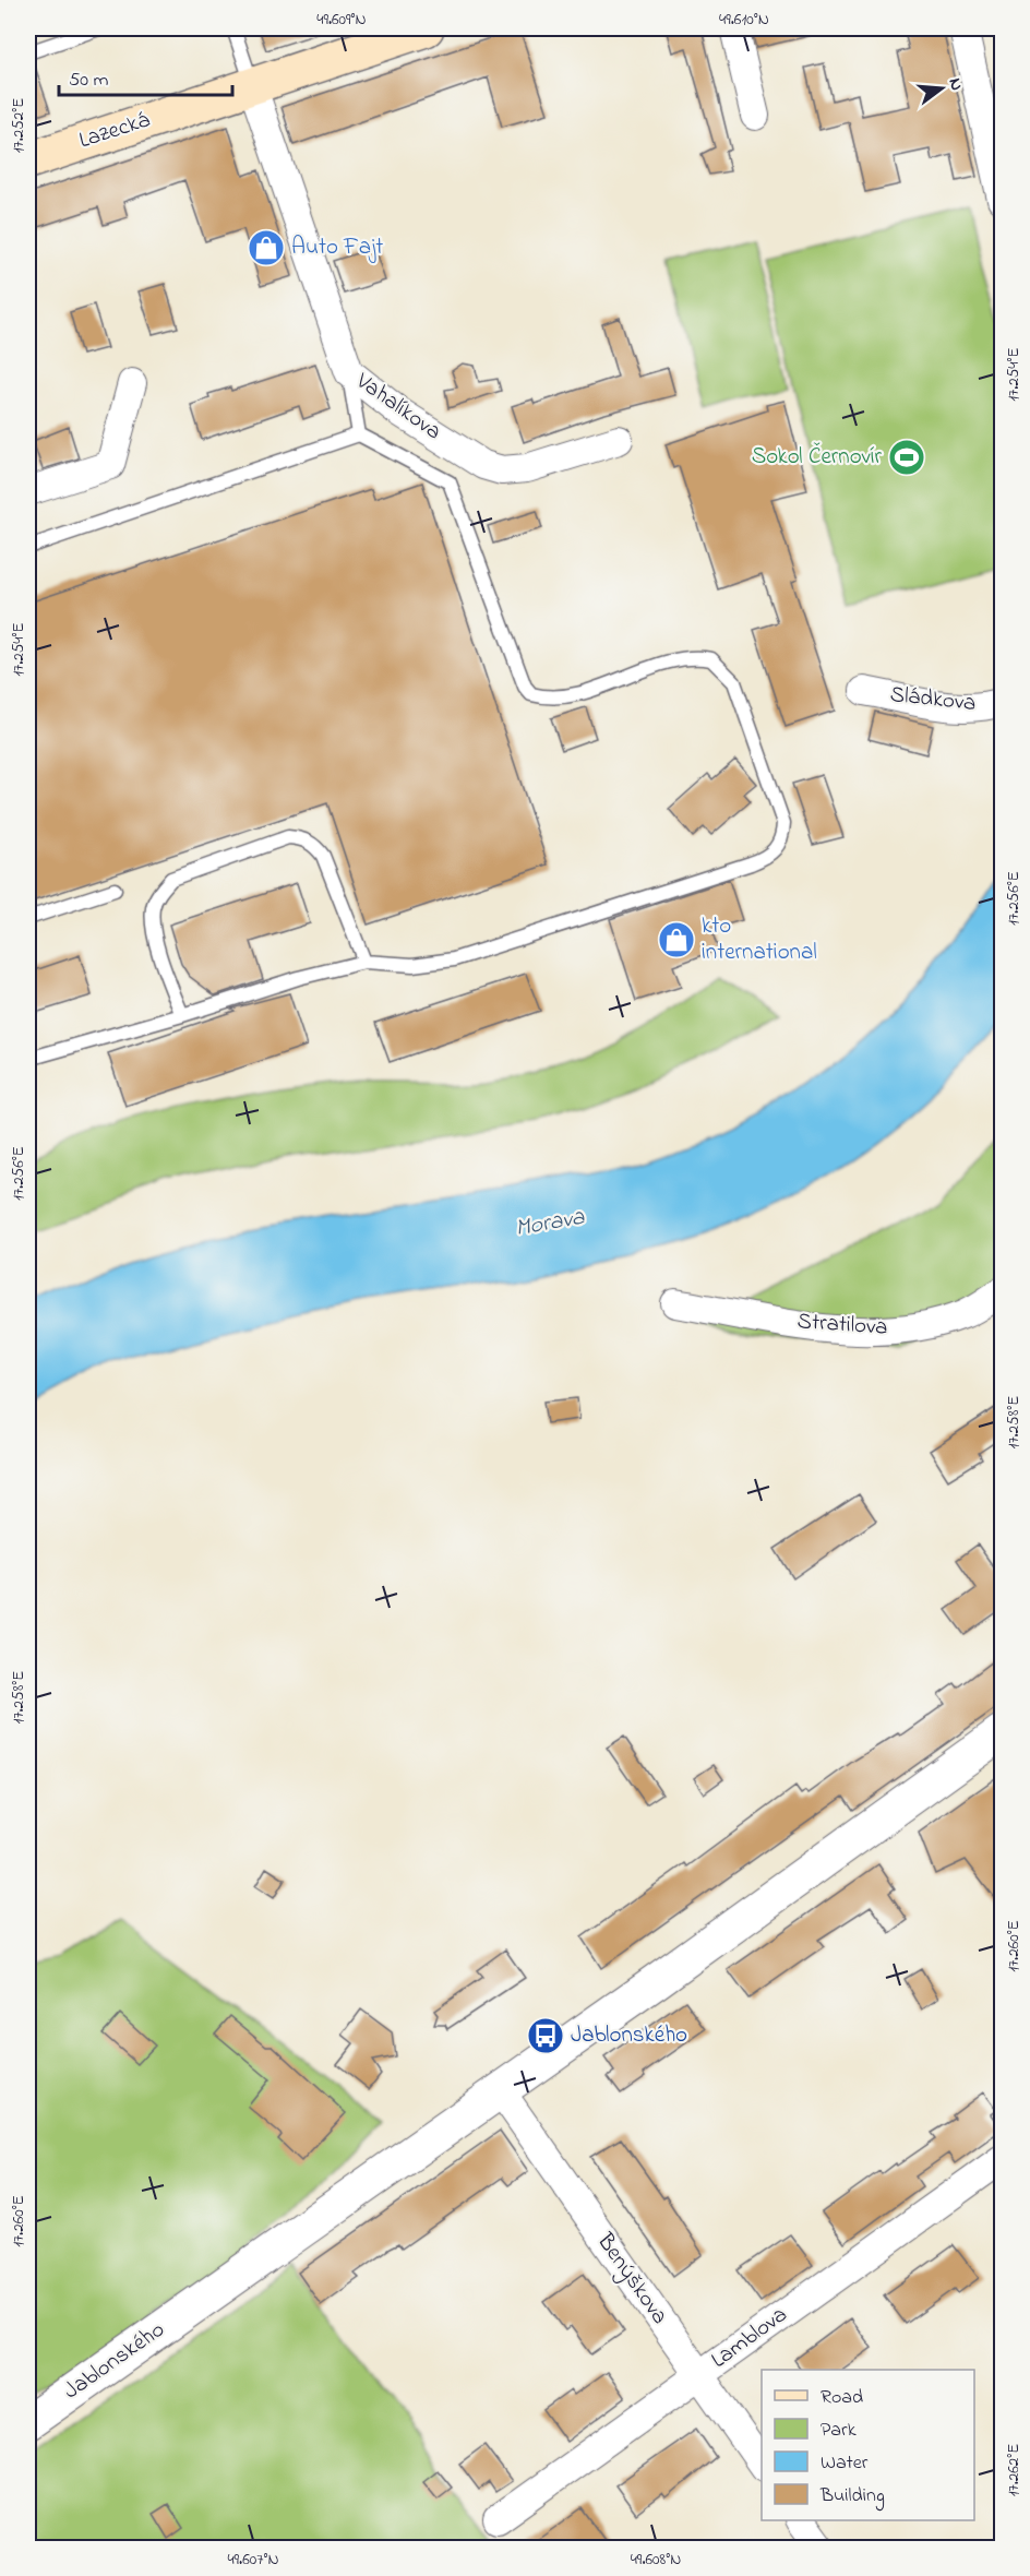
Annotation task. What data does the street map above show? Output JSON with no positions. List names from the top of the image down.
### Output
{
  "streets": {
    "main road": ["Lazecká"],
    "street": [
      "Vahalíkova",
      "Sládkova",
      "Stratilova",
      "Benýškova",
      "Lamblova",
      "Jablonského"
    ]
  },
  "crossings": [
    ["Lazecká", "Vahalíkova"],
    ["Benýškova", "Lamblova"],
    ["Benýškova", "Jablonského"]
  ],
  "water": ["Morava"],
  "places": {
    "shop": ["Auto Fajt", "kto international"],
    "sports": ["Sokol Černovír"],
    "bus stop": ["Jablonského"]
  },
  "legend": [
    "Road",
    "Park",
    "Water",
    "Building"
  ],
  "scale_bar": "50 m",
  "north": "right",
  "coordinates": [
    "49.609°N",
    "49.610°N",
    "17.252°E",
    "17.254°E",
    "17.256°E",
    "17.258°E",
    "17.260°E",
    "17.262°E",
    "49.607°N",
    "49.608°N"
  ]
}
